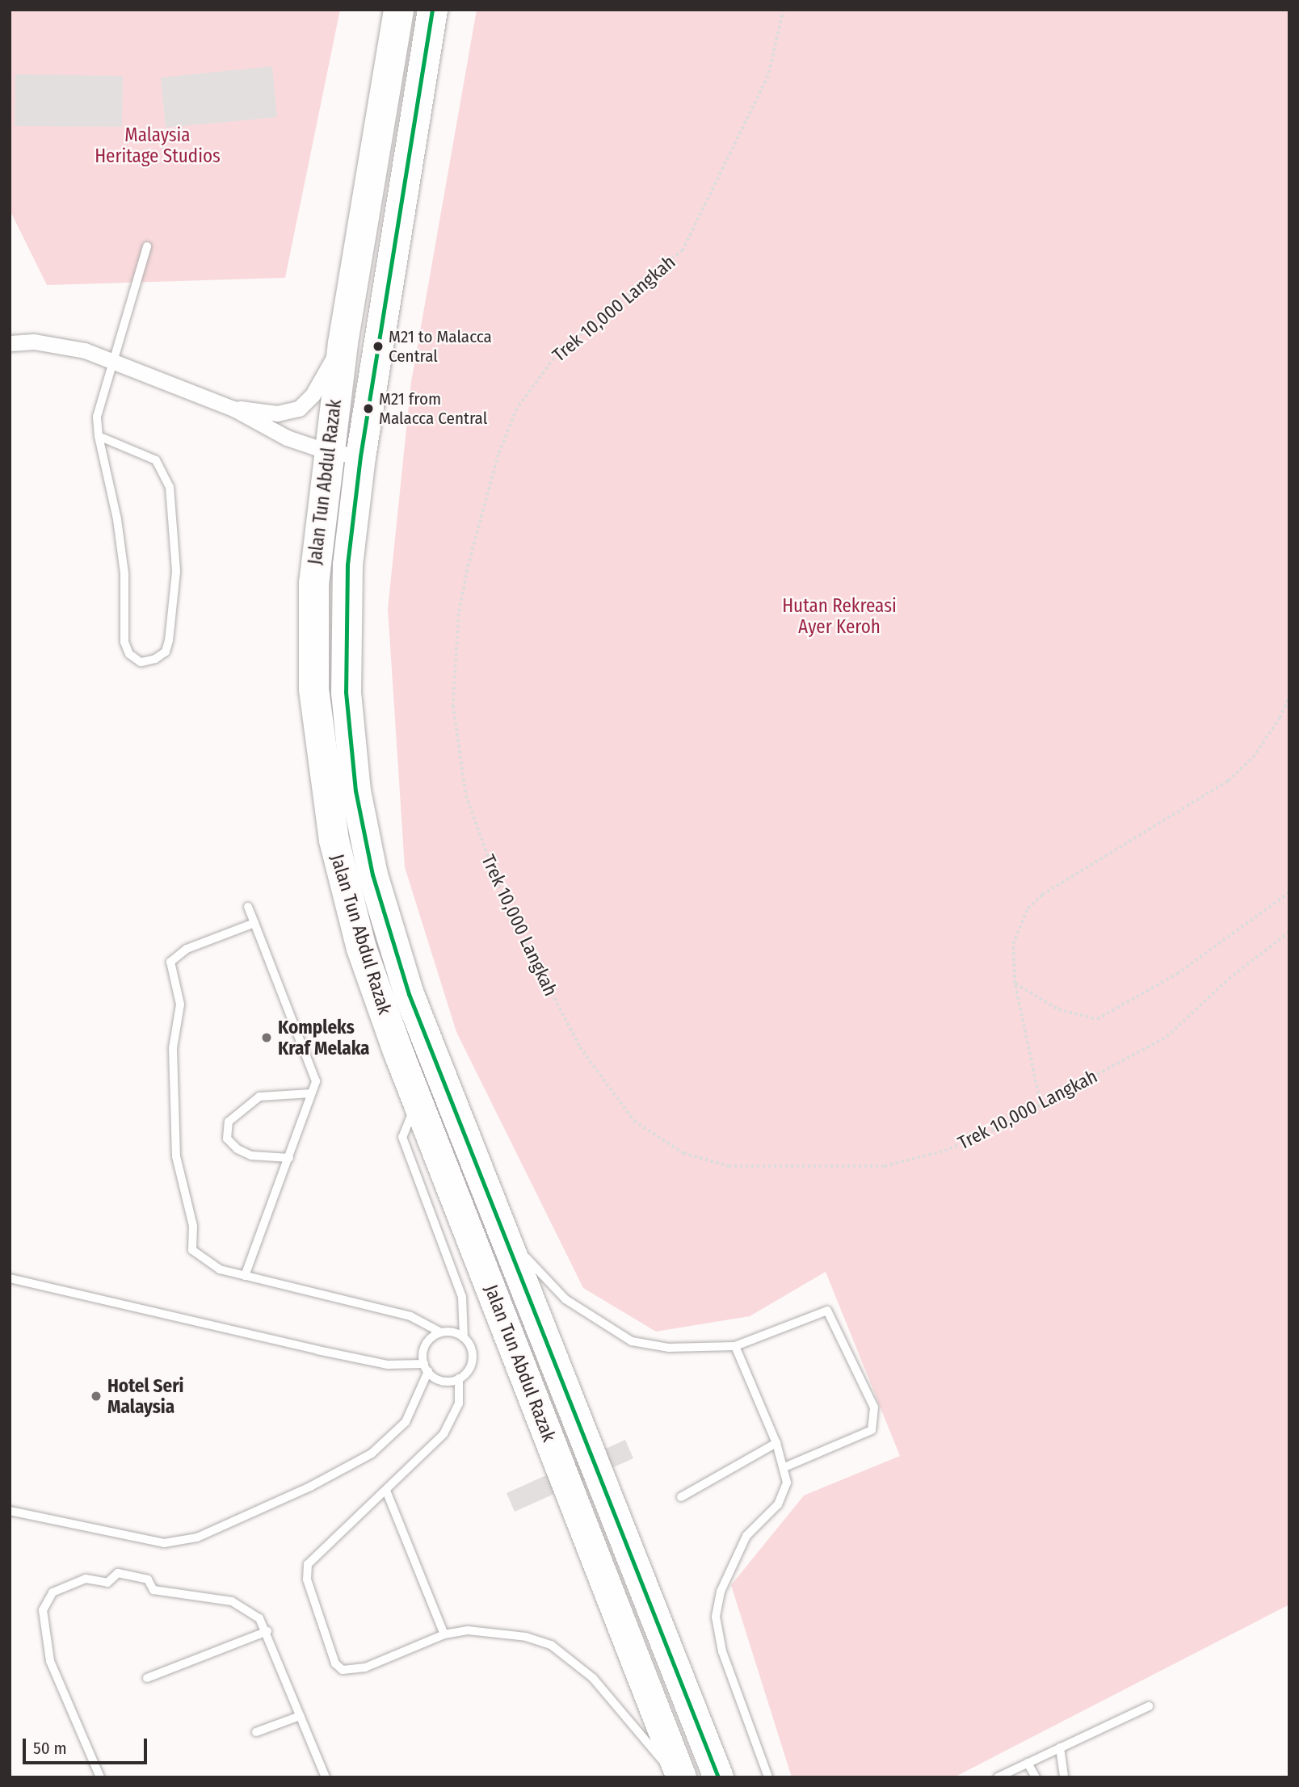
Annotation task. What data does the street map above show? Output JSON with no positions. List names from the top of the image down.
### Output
{
  "streets": {
    "highway": ["Jalan Tun Abdul Razak"],
    "path": ["Trek 10,000 Langkah"]
  },
  "parks": ["Malaysia Heritage Studios", "Hutan Rekreasi Ayer Keroh"],
  "places": [
    "M21 to Malacca Central",
    "M21 from Malacca Central",
    "Kompleks Kraf Melaka",
    "Hotel Seri Malaysia"
  ],
  "scale_bar": "50 m"
}
